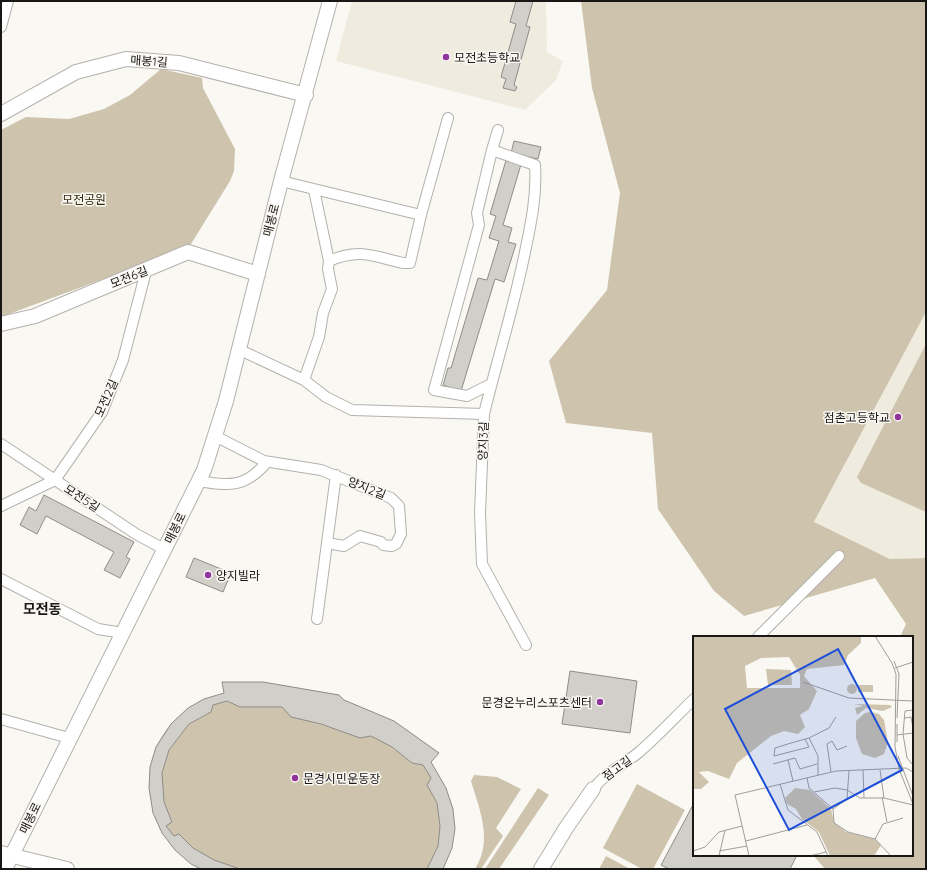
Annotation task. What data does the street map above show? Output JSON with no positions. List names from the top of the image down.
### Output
{
  "streets": {
    "street": [
      "매봉1길",
      "매봉로",
      "모전6길",
      "모전2길",
      "양지3길",
      "양지2길",
      "모전5길",
      "점고길"
    ]
  },
  "crossings": [
    ["매봉1길", "매봉로"],
    ["매봉로", "모전6길"],
    ["매봉로", "양지3길"],
    ["매봉로", "양지2길"],
    ["매봉로", "모전5길"],
    ["모전6길", "모전2길"],
    ["모전2길", "모전5길"]
  ],
  "districts": ["모전동"],
  "parks": ["모전공원"],
  "places": [
    "모전초등학교",
    "점촌고등학교",
    "양지빌라",
    "문경온누리스포츠센터",
    "문경시민운동장"
  ]
}
